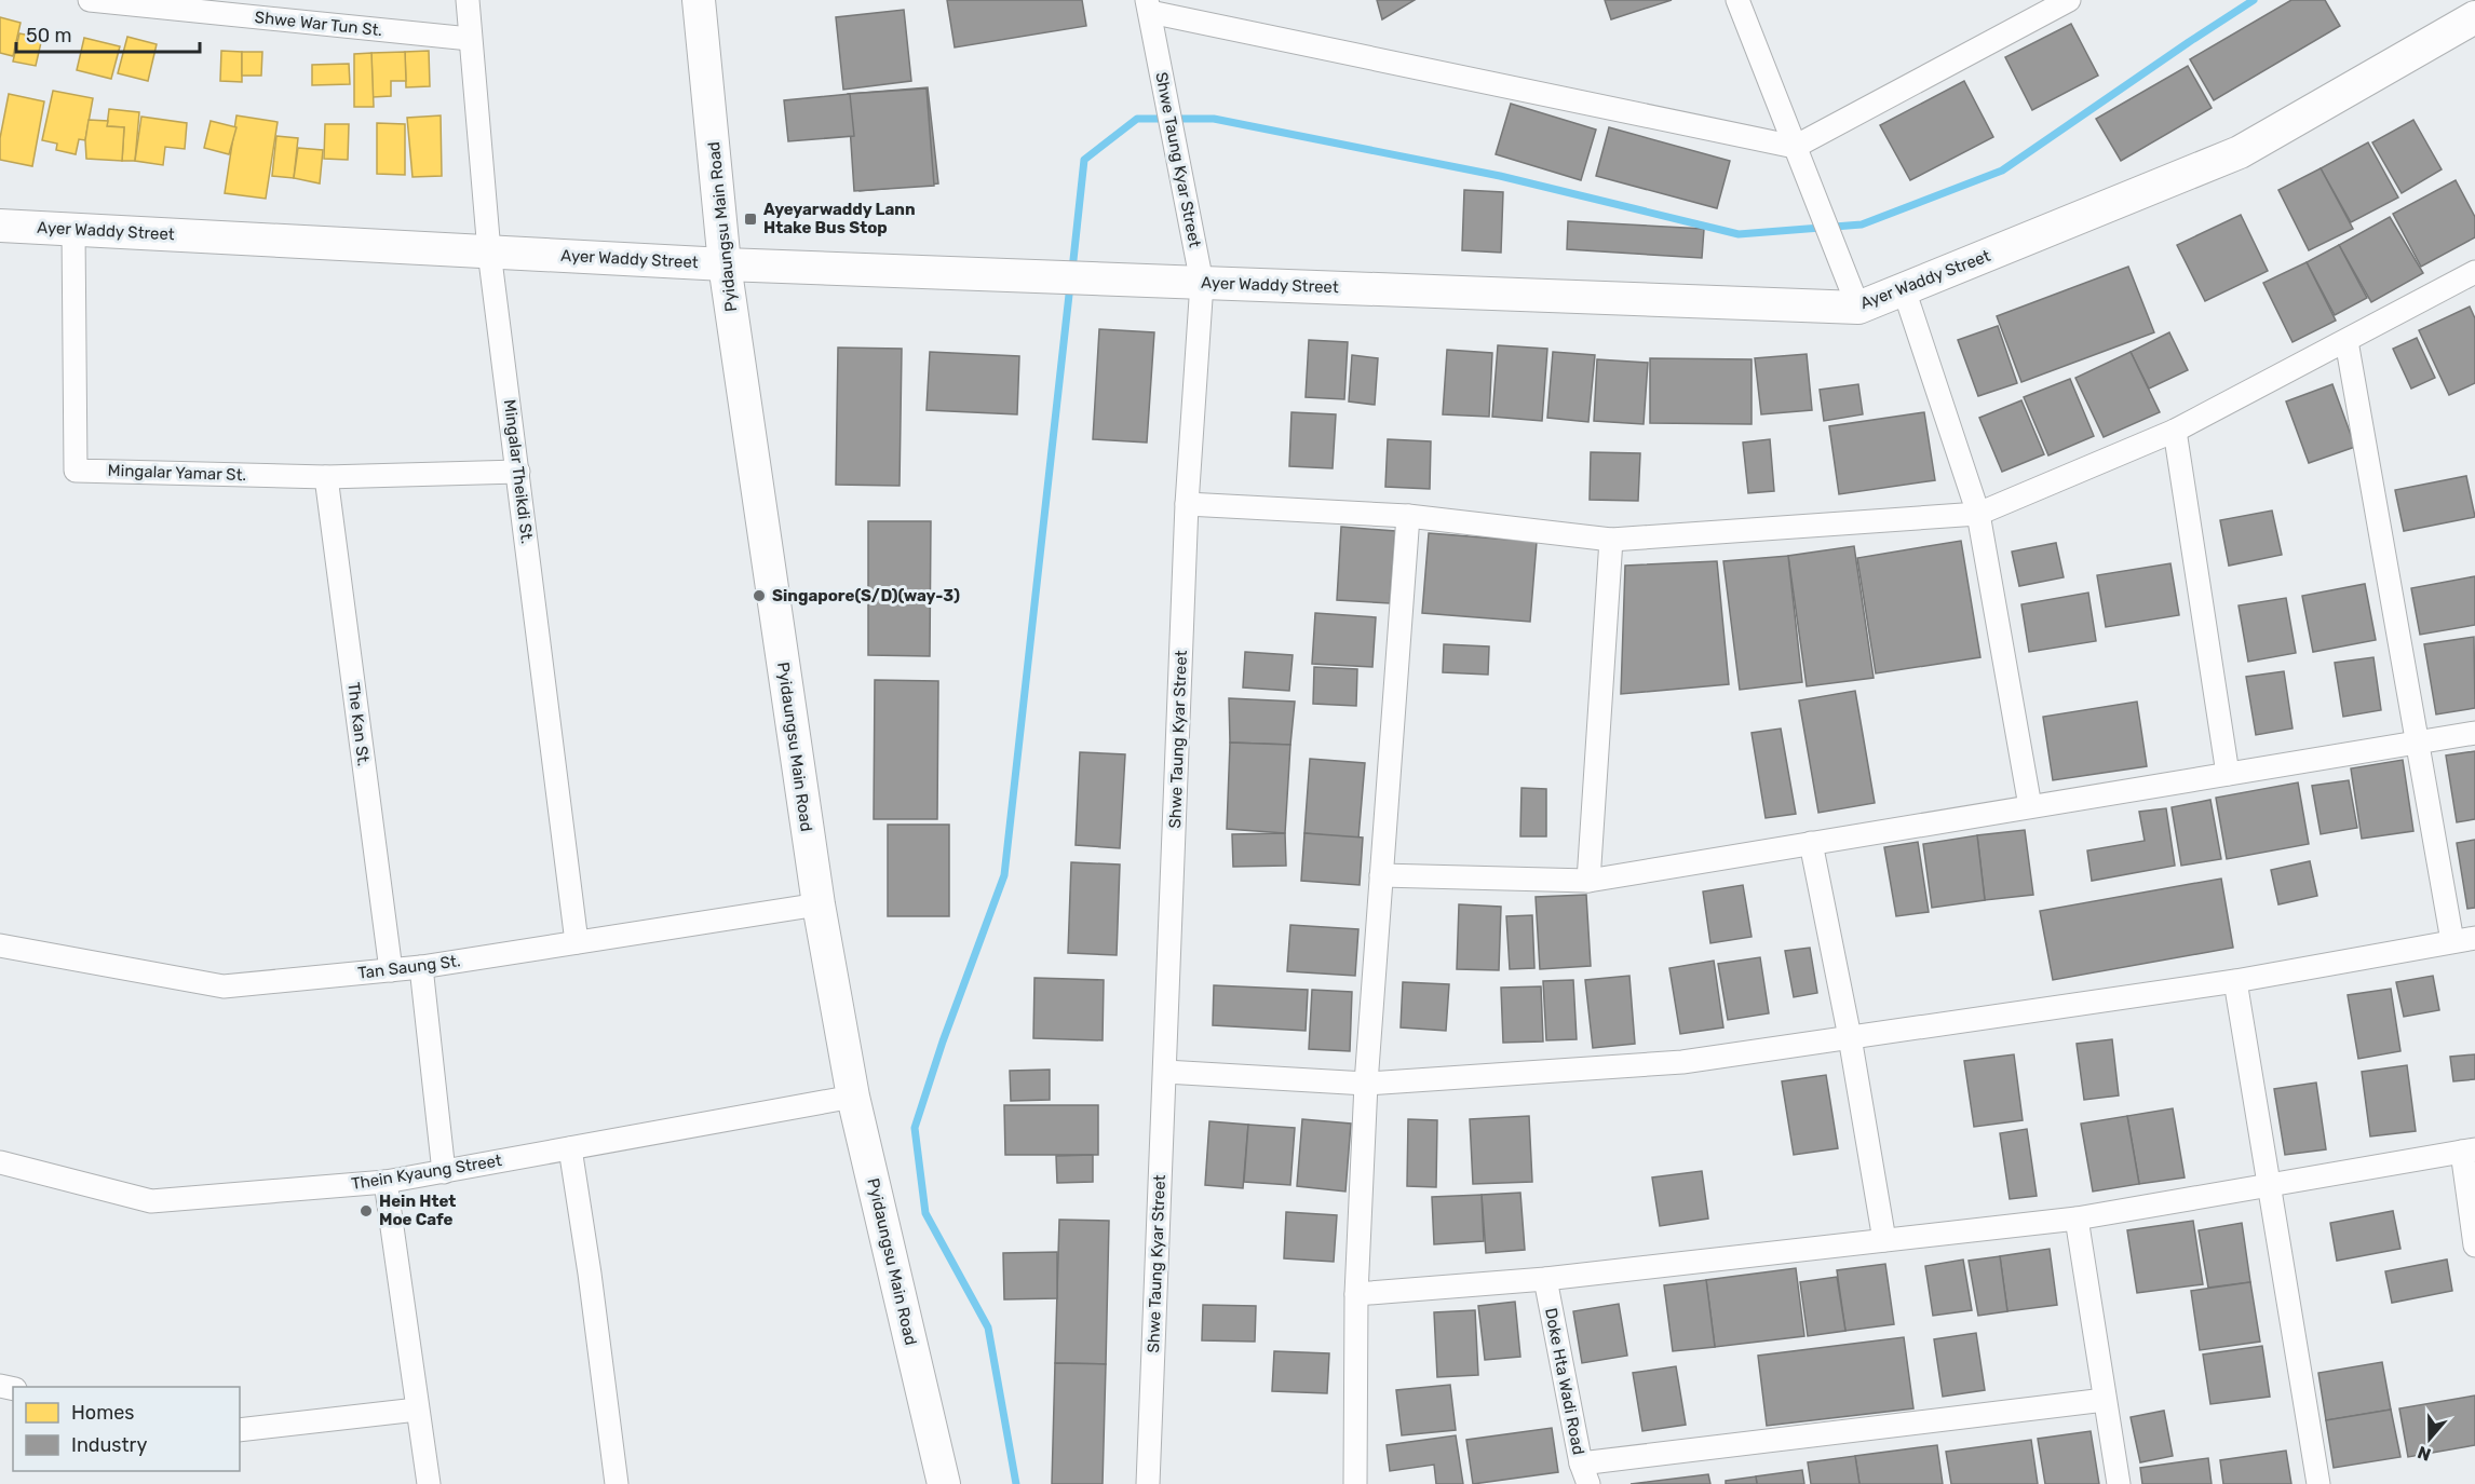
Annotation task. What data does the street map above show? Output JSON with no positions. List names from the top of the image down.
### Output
{
  "streets": {
    "street": [
      "Shwe War Tun St.",
      "Shwe Taung Kyar Street",
      "Pyidaungsu Main Road",
      "Ayer Waddy Street",
      "Mingalar Theikdi St.",
      "Mingalar Yamar St.",
      "The Kan St.",
      "Tan Saung St.",
      "Thein Kyaung Street",
      "Doke Hta Wadi Road"
    ]
  },
  "crossings": [
    ["Shwe War Tun St.", "Mingalar Theikdi St."],
    ["Shwe Taung Kyar Street", "Ayer Waddy Street"],
    ["Pyidaungsu Main Road", "Ayer Waddy Street"],
    ["Pyidaungsu Main Road", "Tan Saung St."],
    ["Pyidaungsu Main Road", "Thein Kyaung Street"],
    ["Ayer Waddy Street", "Mingalar Theikdi St."],
    ["Ayer Waddy Street", "Mingalar Yamar St."],
    ["Mingalar Theikdi St.", "Mingalar Yamar St."],
    ["Mingalar Theikdi St.", "Tan Saung St."],
    ["Mingalar Yamar St.", "The Kan St."],
    ["The Kan St.", "Tan Saung St."]
  ],
  "places": {
    "transit": ["Ayeyarwaddy Lann Htake Bus Stop"],
    "other": ["Singapore(S/D)(way-3)", "Hein Htet Moe Cafe"]
  },
  "legend": ["Homes", "Industry"],
  "scale_bar": "50 m",
  "north": "bottom"
}
